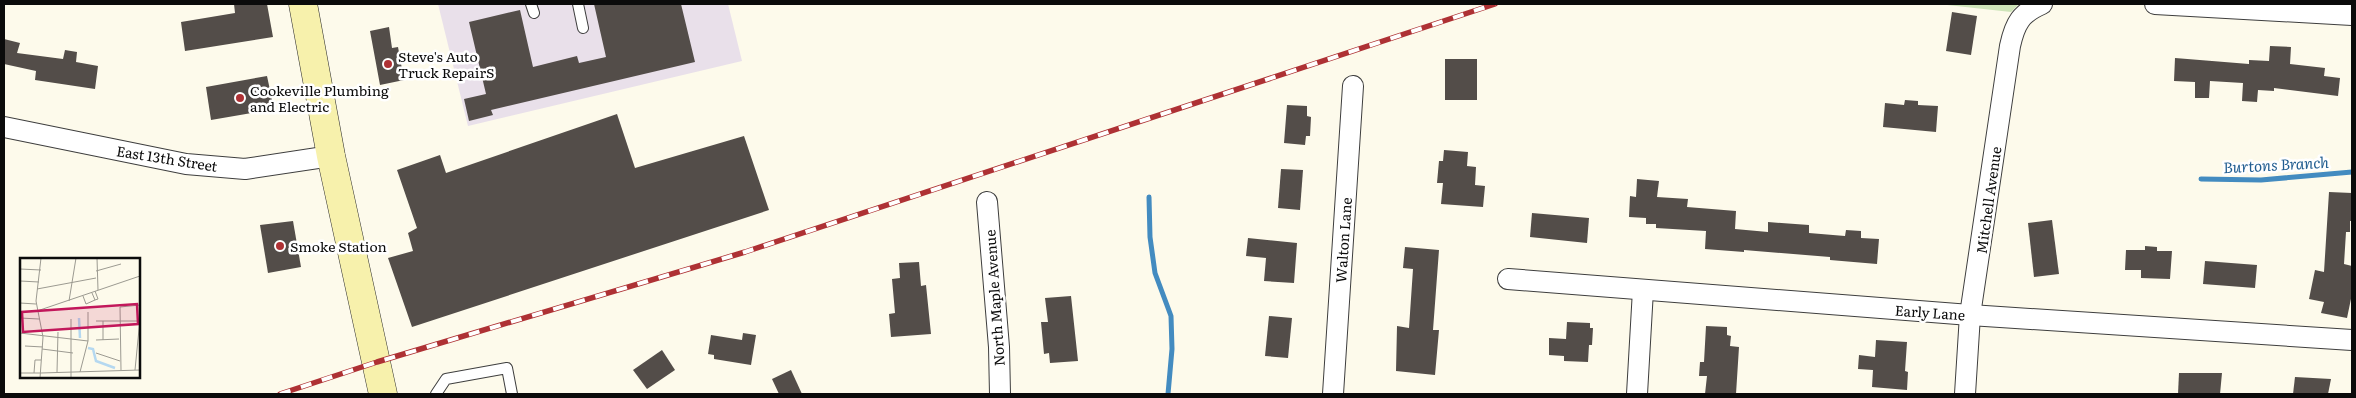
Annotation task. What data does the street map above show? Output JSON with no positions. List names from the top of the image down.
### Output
{
  "streets": {
    "street": [
      "East 13th Street",
      "Mitchell Avenue",
      "Walton Lane",
      "North Maple Avenue",
      "Early Lane"
    ]
  },
  "crossings": [
    ["Mitchell Avenue", "Early Lane"]
  ],
  "water": ["Burtons Branch"],
  "places": ["Steve's Auto Truck RepairS", "Cookeville Plumbing and Electric", "Smoke Station"]
}
